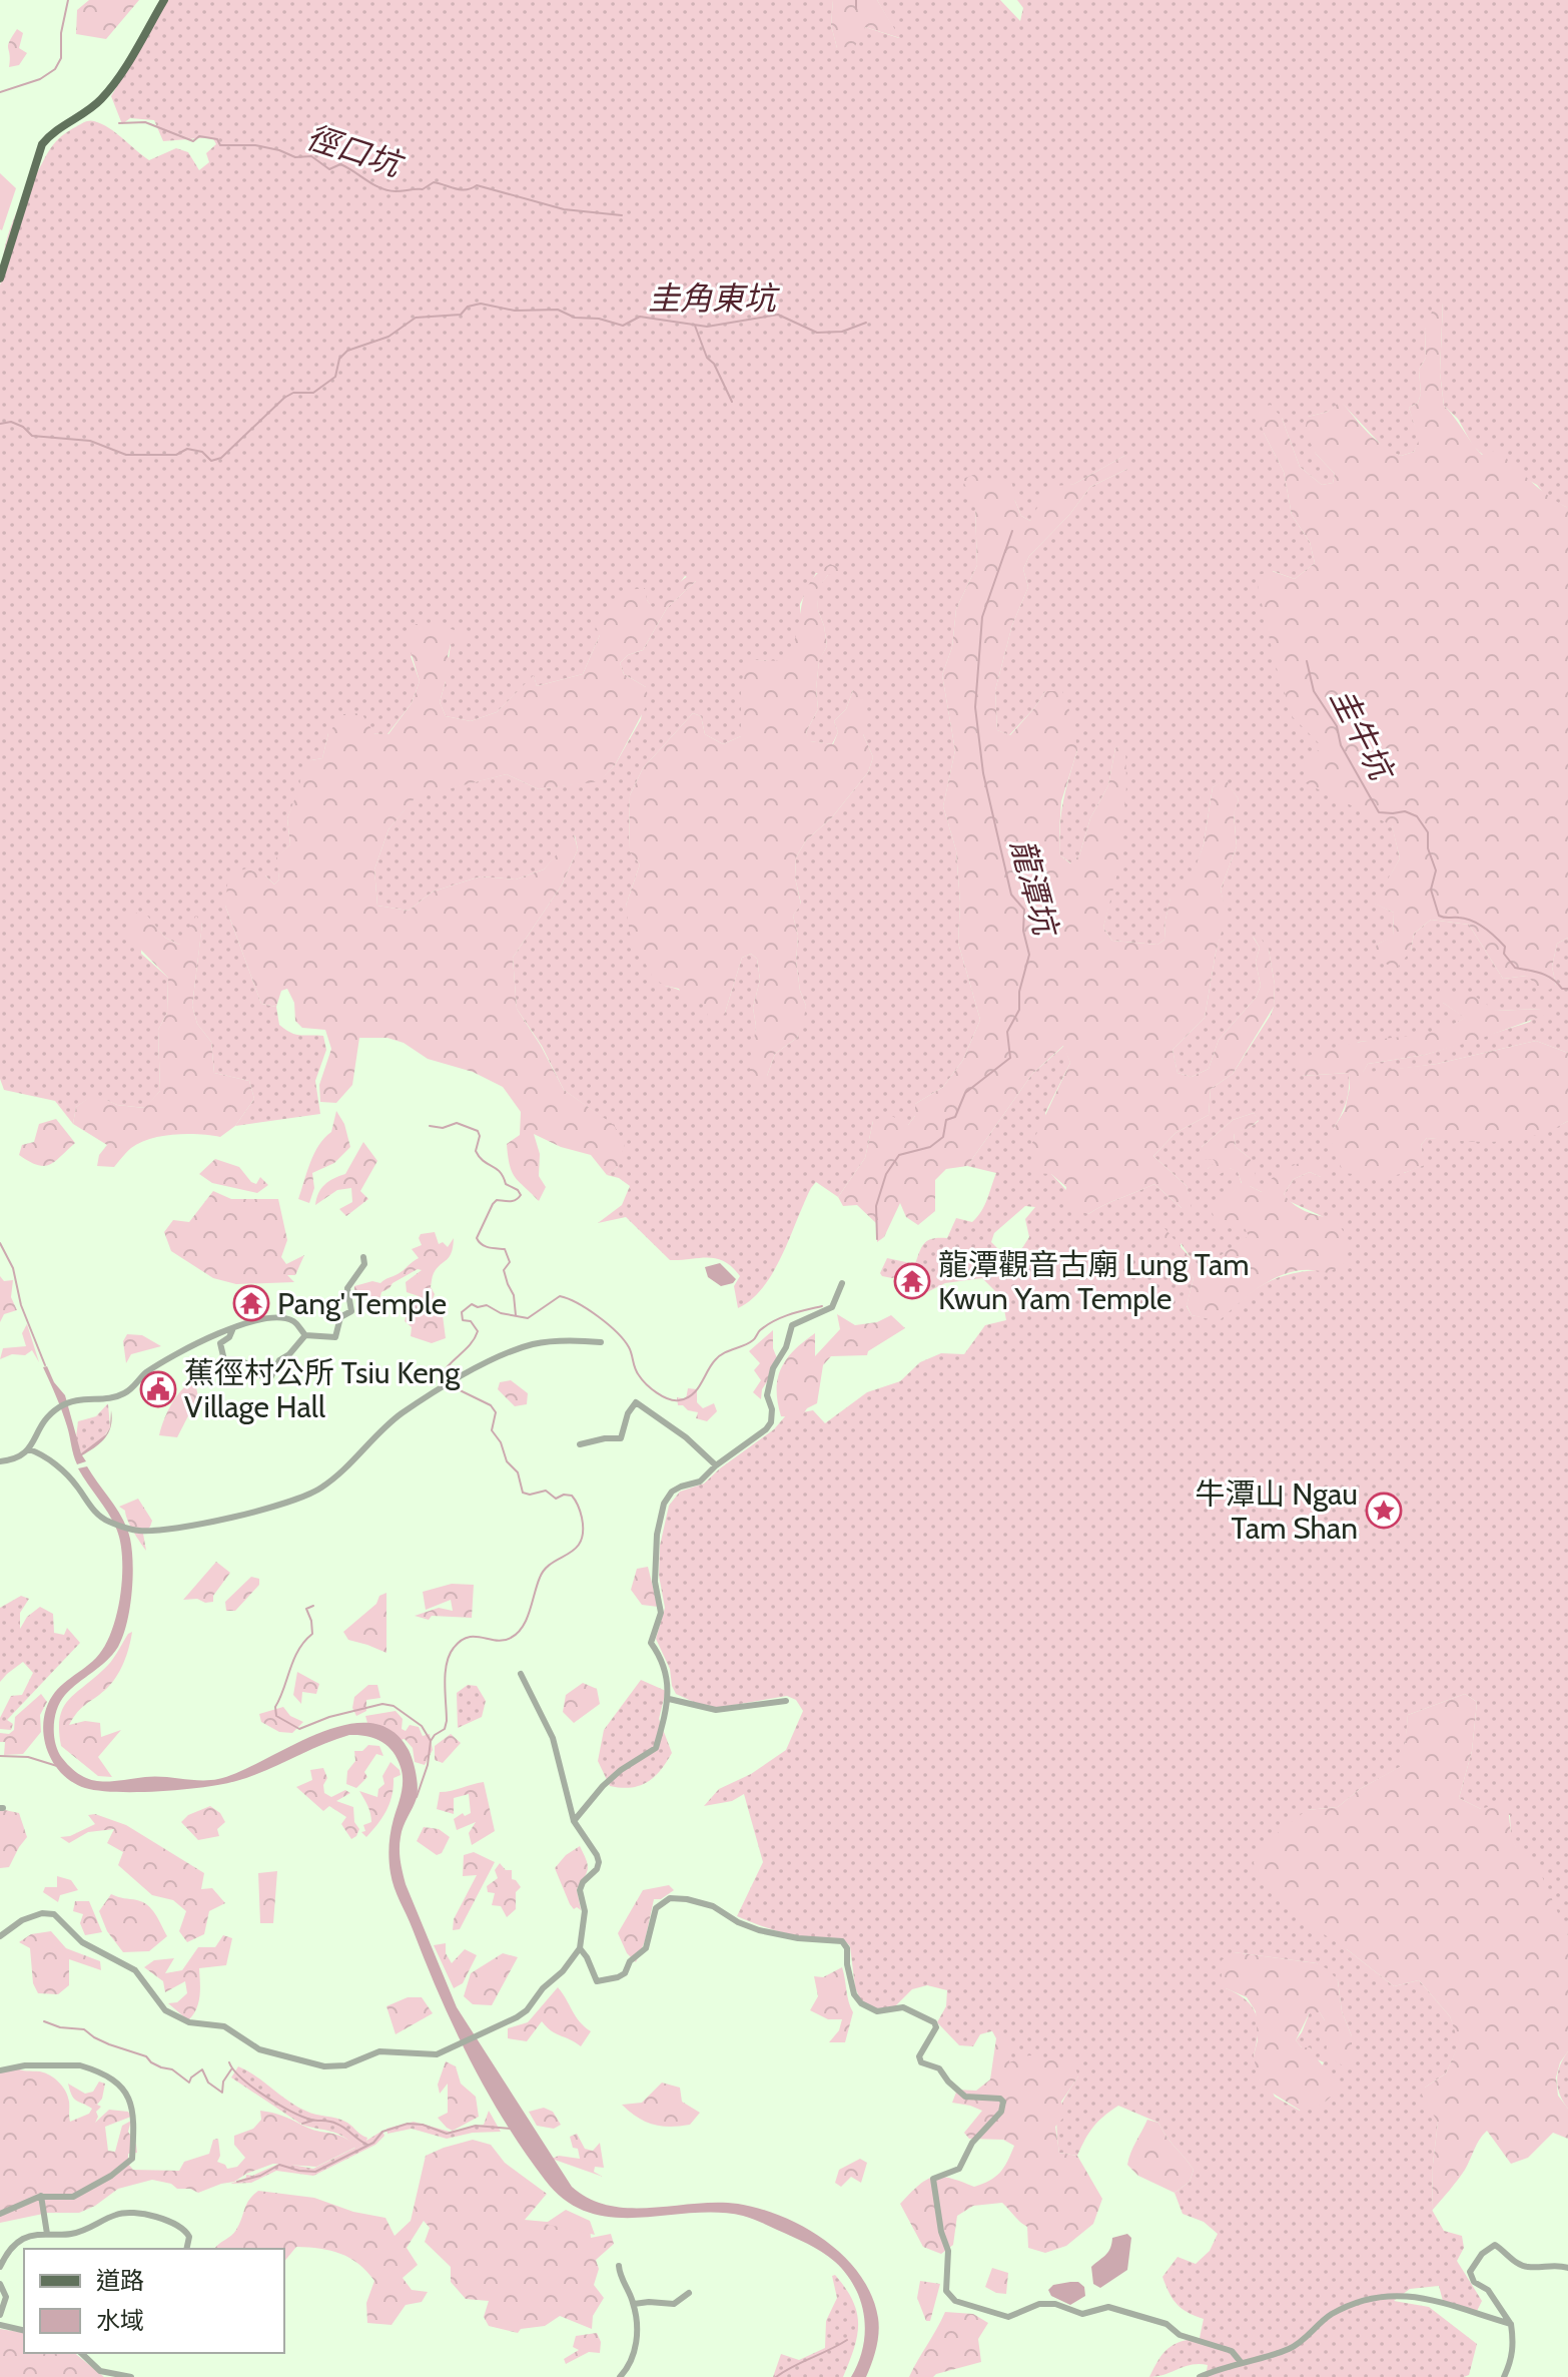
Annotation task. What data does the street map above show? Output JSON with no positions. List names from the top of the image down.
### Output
{
  "water": [
    "徑口坑",
    "圭角東坑",
    "圭牛坑",
    "龍潭坑"
  ],
  "places": {
    "temple": ["龍潭觀音古廟 Lung Tam Kwun Yam Temple", "Pang' Temple"],
    "public building": ["蕉徑村公所 Tsiu Keng Village Hall"],
    "place": ["牛潭山 Ngau Tam Shan"]
  },
  "legend": ["道路", "水域"]
}
